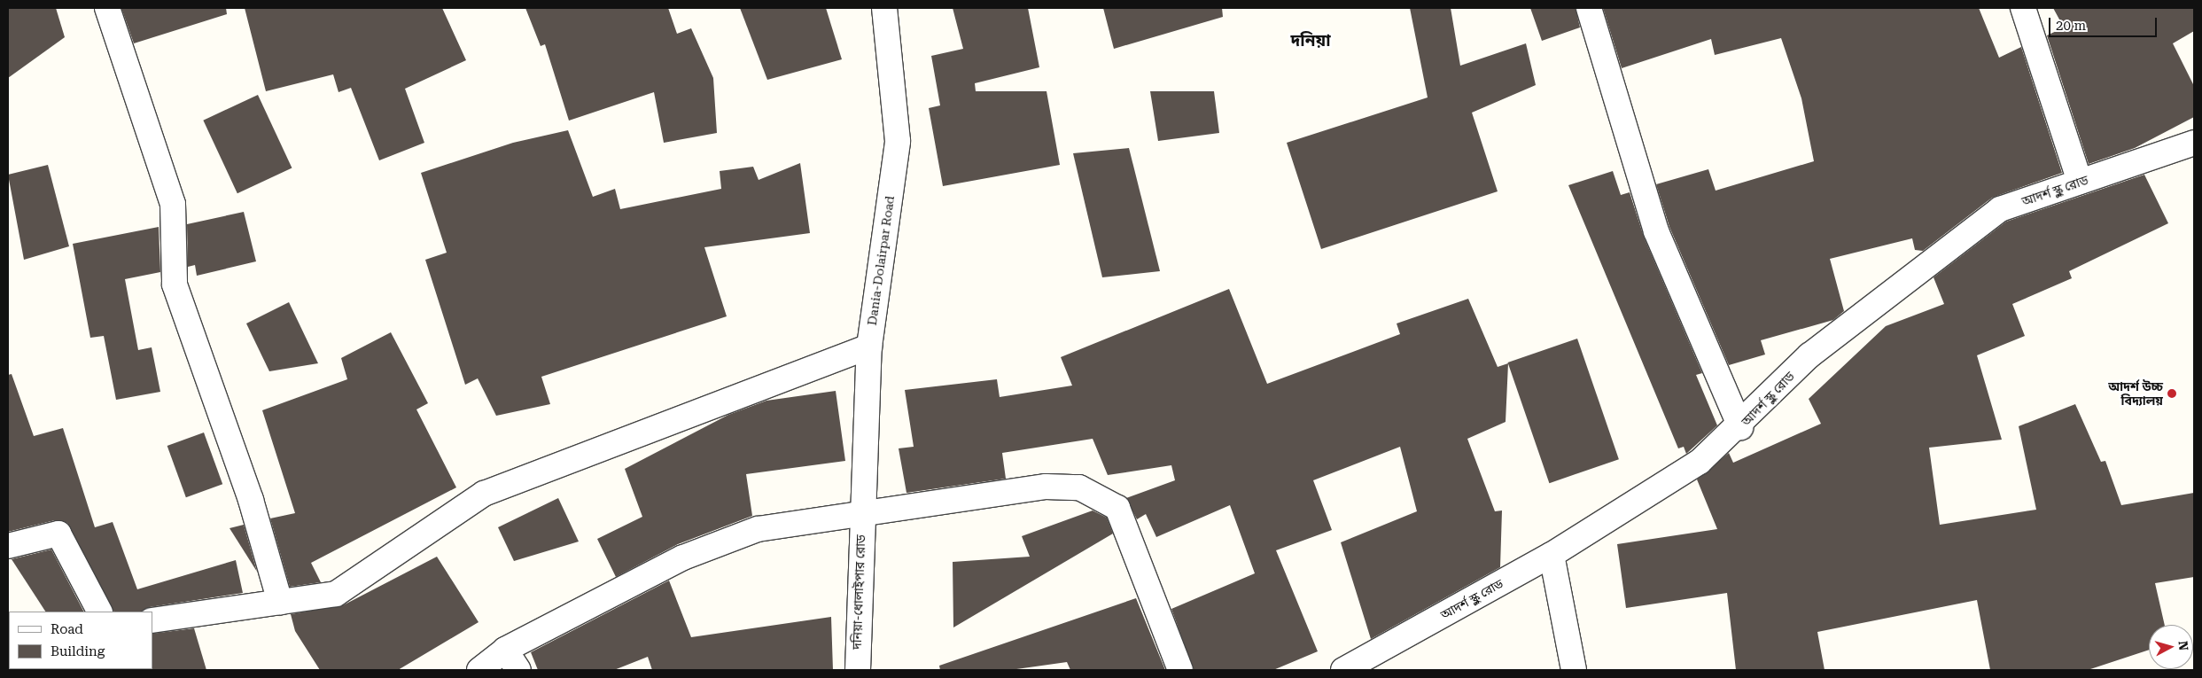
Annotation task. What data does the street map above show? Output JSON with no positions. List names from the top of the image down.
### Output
{
  "streets": {
    "street": ["আদর্শ স্কুল রোড", "Dania-Dolairpar Road", "দনিয়া-ধোলাইপার রোড"]
  },
  "crossings": [
    ["Dania-Dolairpar Road", "দনিয়া-ধোলাইপার রোড"]
  ],
  "districts": ["দনিয়া"],
  "places": ["আদর্শ উচ্চ বিদ্যালয়"],
  "legend": ["Road", "Building"],
  "scale_bar": "20 m",
  "north": "right"
}
